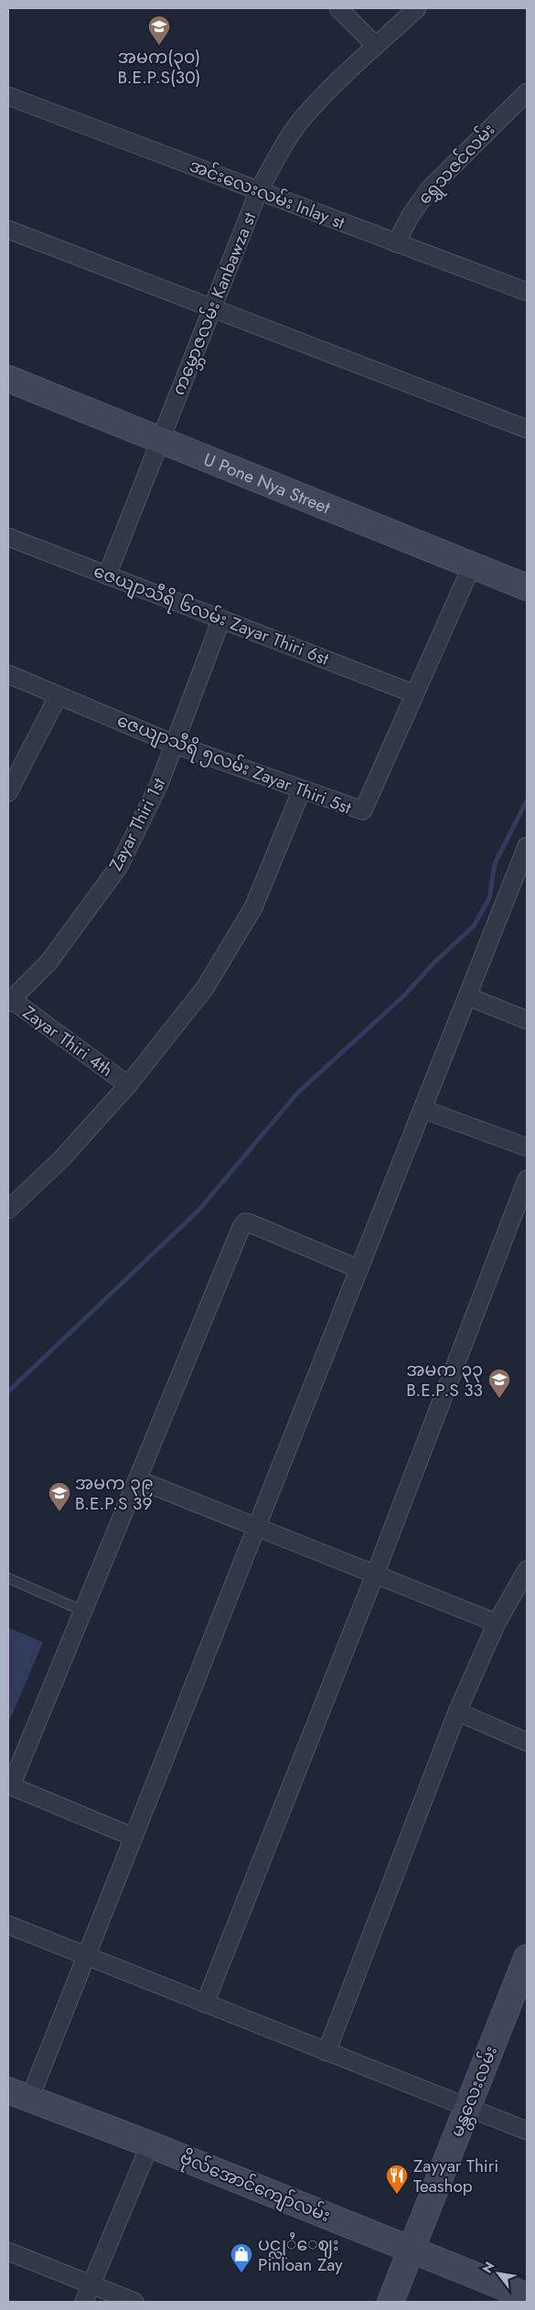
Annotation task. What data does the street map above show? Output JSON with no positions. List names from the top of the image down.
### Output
{
  "streets": {
    "street": [
      "ရွှေသဇင်လမ်း",
      "အင်းလေးလမ်း Inlay st",
      "ကမ္ဘောဇလမ်း Kanbawza st",
      "U Pone Nya Street",
      "ဇေယျာသီရိ ၆လမ်း Zayar Thiri 6st",
      "ဇေယျာသီရိ ၅လမ်း Zayar Thiri 5st",
      "Zayar Thiri 1st",
      "Zayar Thiri 4th",
      "မန္တလေးလမ်း",
      "ဗိုလ်အောင်ကျော်လမ်း"
    ]
  },
  "crossings": [
    ["ရွှေသဇင်လမ်း", "အင်းလေးလမ်း Inlay st"],
    ["အင်းလေးလမ်း Inlay st", "ကမ္ဘောဇလမ်း Kanbawza st"],
    ["ကမ္ဘောဇလမ်း Kanbawza st", "U Pone Nya Street"],
    ["ကမ္ဘောဇလမ်း Kanbawza st", "ဇေယျာသီရိ ၆လမ်း Zayar Thiri 6st"],
    ["U Pone Nya Street", "ဇေယျာသီရိ ၅လမ်း Zayar Thiri 5st"],
    ["ဇေယျာသီရိ ၆လမ်း Zayar Thiri 6st", "ဇေယျာသီရိ ၅လမ်း Zayar Thiri 5st"],
    ["ဇေယျာသီရိ ၆လမ်း Zayar Thiri 6st", "Zayar Thiri 1st"],
    ["ဇေယျာသီရိ ၅လမ်း Zayar Thiri 5st", "Zayar Thiri 1st"],
    ["Zayar Thiri 1st", "Zayar Thiri 4th"],
    ["မန္တလေးလမ်း", "ဗိုလ်အောင်ကျော်လမ်း"]
  ],
  "places": {
    "school or university": ["အမက(၃၀) B.E.P.S(30)", "အမက ၃၃ B.E.P.S 33", "အမက ၃၉ B.E.P.S 39"],
    "restaurant": ["Zayyar Thiri Teashop"],
    "shop": ["ပင္လုႆေဈး Pinloan Zay"]
  },
  "north": "top left"
}
